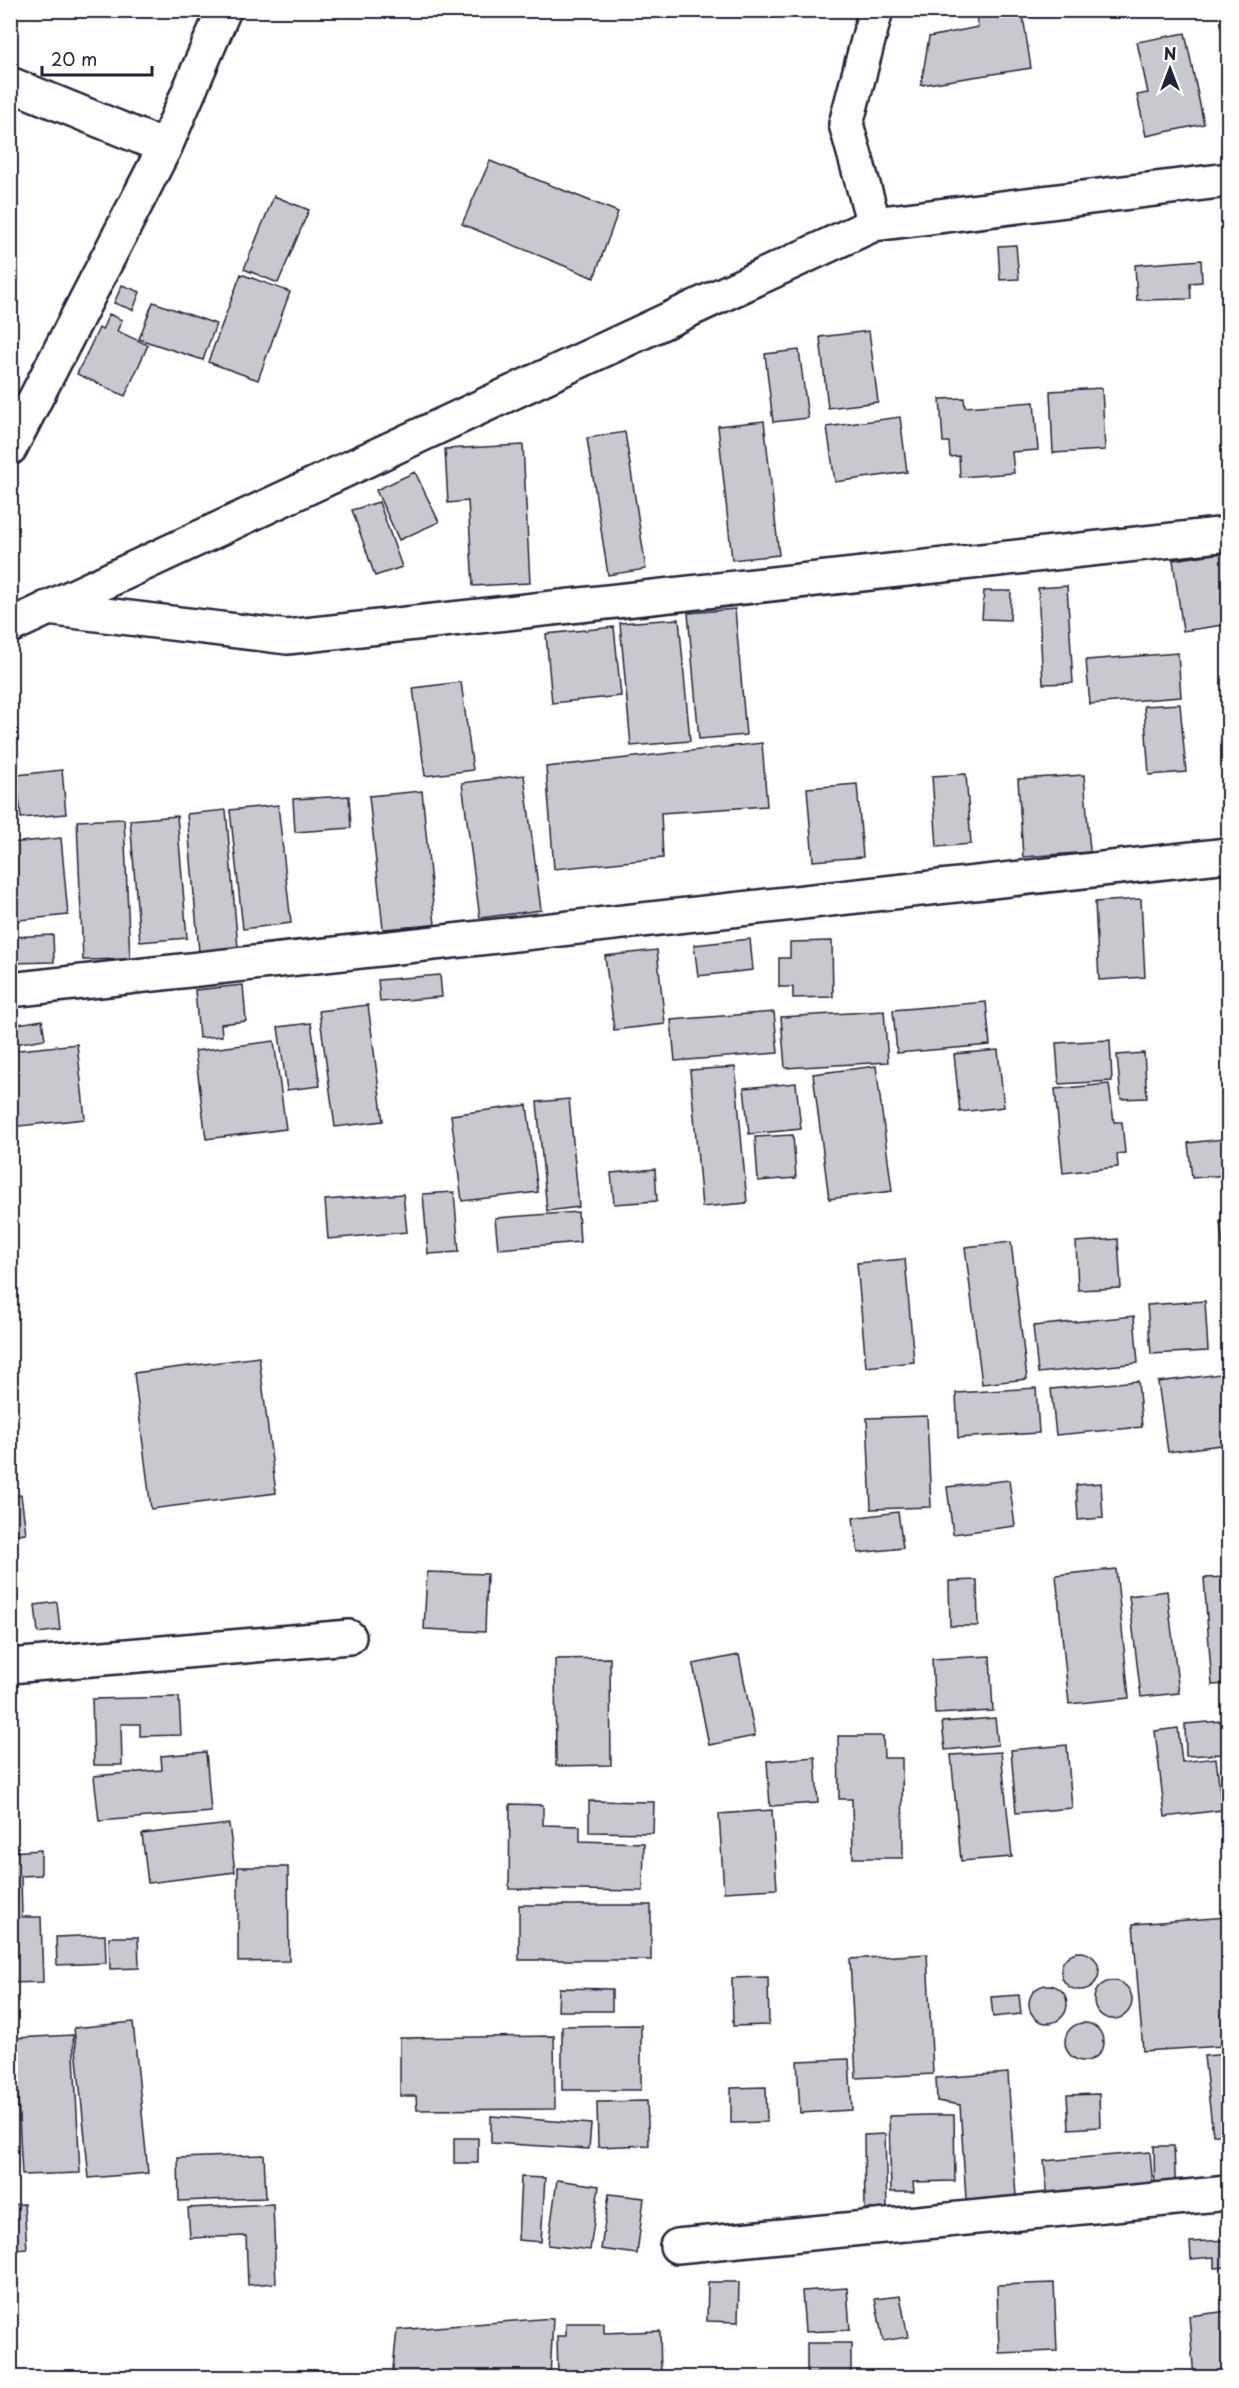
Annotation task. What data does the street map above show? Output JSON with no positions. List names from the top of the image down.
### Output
{
  "scale_bar": "20 m",
  "north": "top"
}
